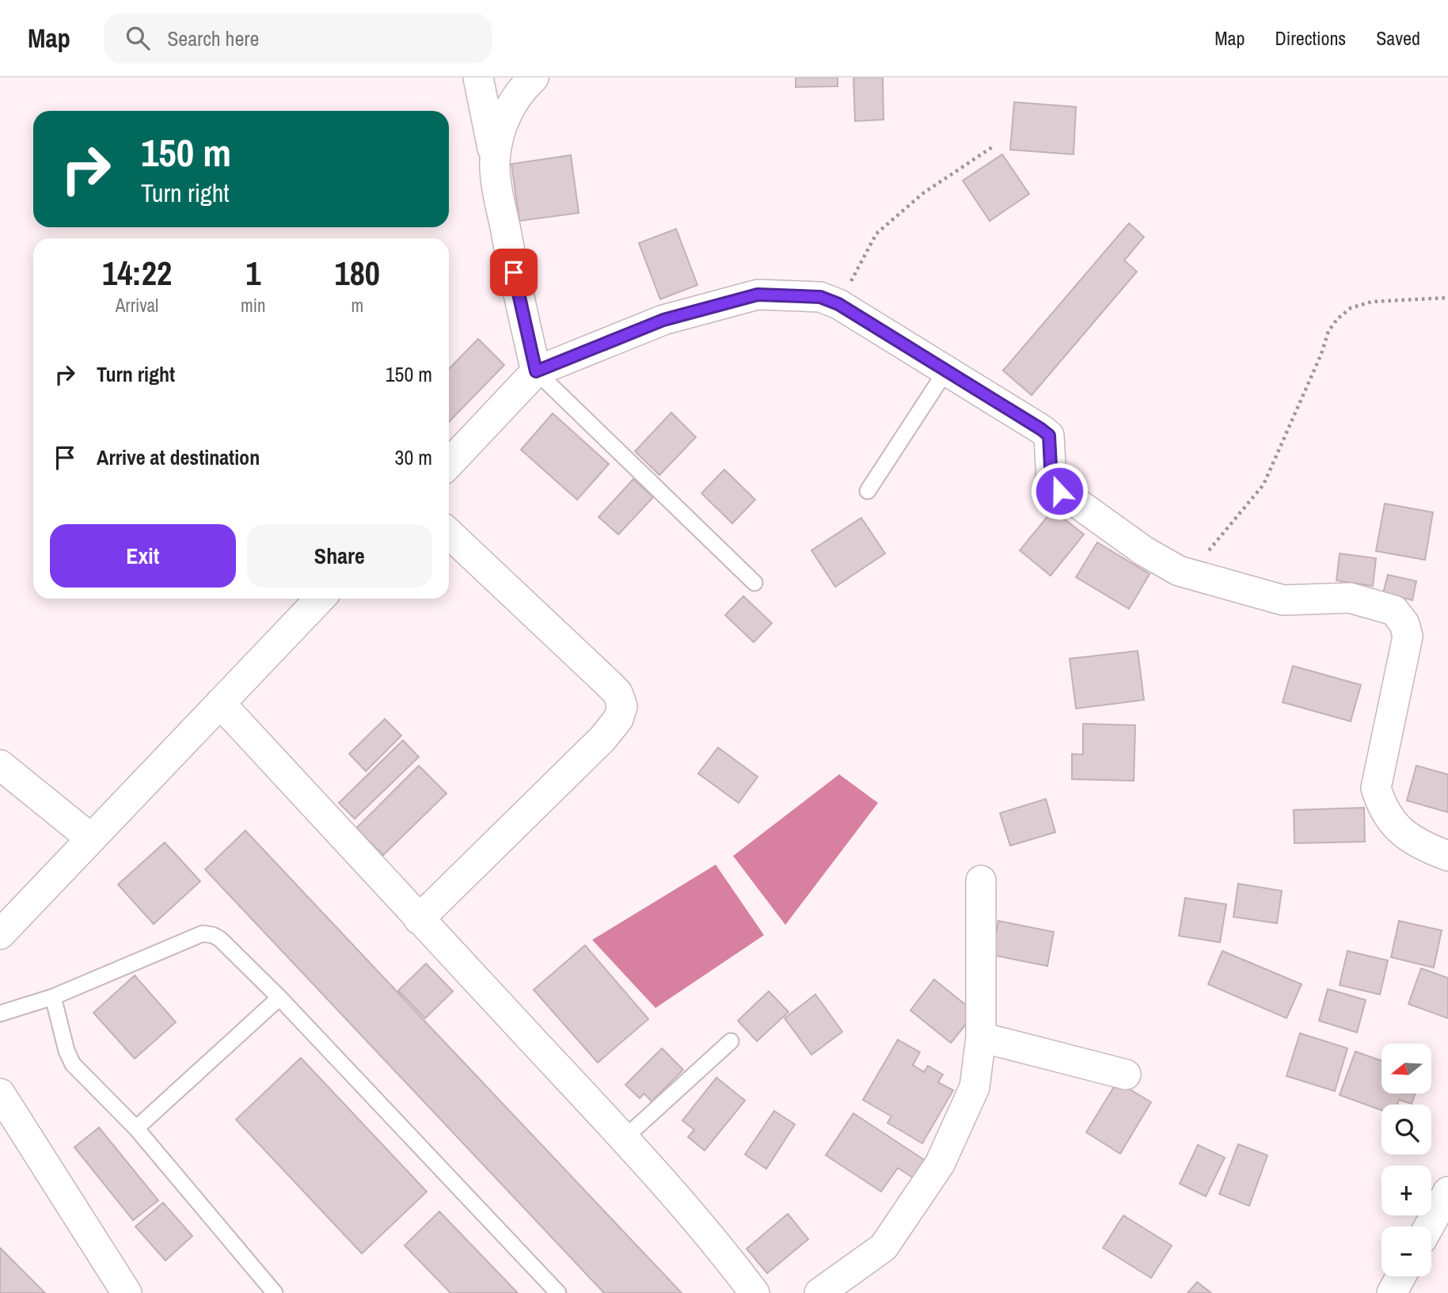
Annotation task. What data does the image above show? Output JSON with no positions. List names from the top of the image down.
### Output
{
  "north": "left",
  "page": {
    "header": "Map",
    "search": "Search here",
    "nav": ["Map", "Directions", "Saved"],
    "turn": ["150 m", "Turn right"],
    "eta": [
      "14:22",
      "Arrival",
      "1",
      "min",
      "180",
      "m"
    ],
    "list": [
      {
        "name": "Turn right",
        "value": "150 m"
      },
      {
        "name": "Arrive at destination",
        "value": "30 m"
      }
    ],
    "buttons": ["Exit", "Share"],
    "map_buttons": ["+", "−"]
  }
}
